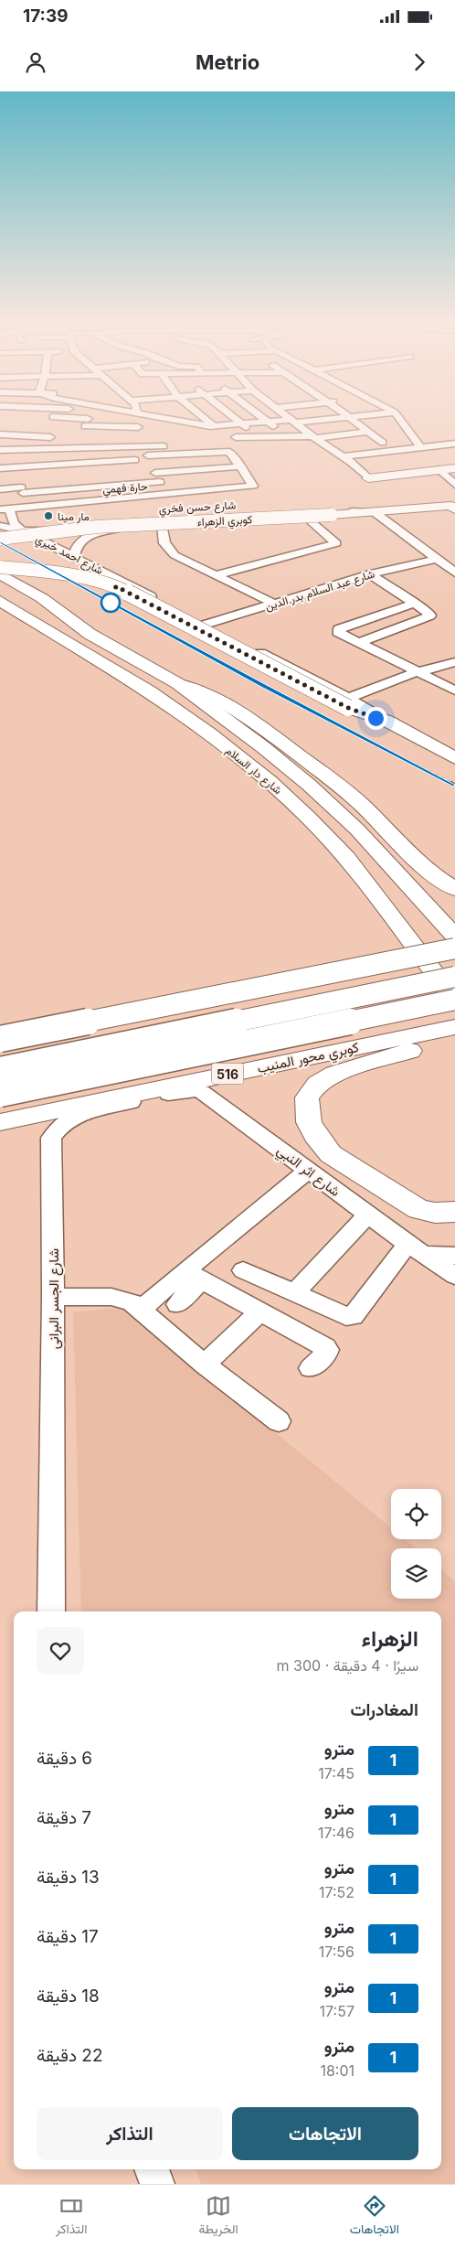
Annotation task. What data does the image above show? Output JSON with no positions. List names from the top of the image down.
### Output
{
  "streets": {
    "main road": [
      "كوبري الزهراء",
      "شارع دار السلام",
      "كوبري محور المنيب",
      "516"
    ],
    "street": [
      "حارة فهمي",
      "شارع حسن فخري",
      "شارع احمد خيري",
      "شارع عبد السلام بدر الدين",
      "شارع اثر النبي",
      "شارع الجسر البرانى"
    ]
  },
  "crossings": [
    ["حارة فهمي", "شارع حسن فخري"],
    ["حارة فهمي", "شارع احمد خيري"],
    ["شارع حسن فخري", "كوبري الزهراء"],
    ["شارع حسن فخري", "شارع احمد خيري"],
    ["شارع احمد خيري", "شارع عبد السلام بدر الدين"],
    ["شارع دار السلام", "كوبري محور المنيب"],
    ["شارع اثر النبي", "شارع الجسر البرانى"]
  ],
  "places": ["مار مينا"],
  "lines": ["metro line 1"],
  "page": {
    "status": "17:39",
    "header": "Metrio",
    "heading": [
      ["الزهراء", "سيرًا · 4 دقيقة · 300 m"],
      "المغادرات"
    ],
    "list": [
      {
        "mark": "1",
        "name": "مترو",
        "note": "17:45",
        "value": "6 دقيقة"
      },
      {
        "mark": "1",
        "name": "مترو",
        "note": "17:46",
        "value": "7 دقيقة"
      },
      {
        "mark": "1",
        "name": "مترو",
        "note": "17:52",
        "value": "13 دقيقة"
      },
      {
        "mark": "1",
        "name": "مترو",
        "note": "17:56",
        "value": "17 دقيقة"
      },
      {
        "mark": "1",
        "name": "مترو",
        "note": "17:57",
        "value": "18 دقيقة"
      },
      {
        "mark": "1",
        "name": "مترو",
        "note": "18:01",
        "value": "22 دقيقة"
      }
    ],
    "buttons": ["الاتجاهات", "التذاكر"],
    "tabs": ["الاتجاهات", "الخريطة", "التذاكر"]
  }
}
